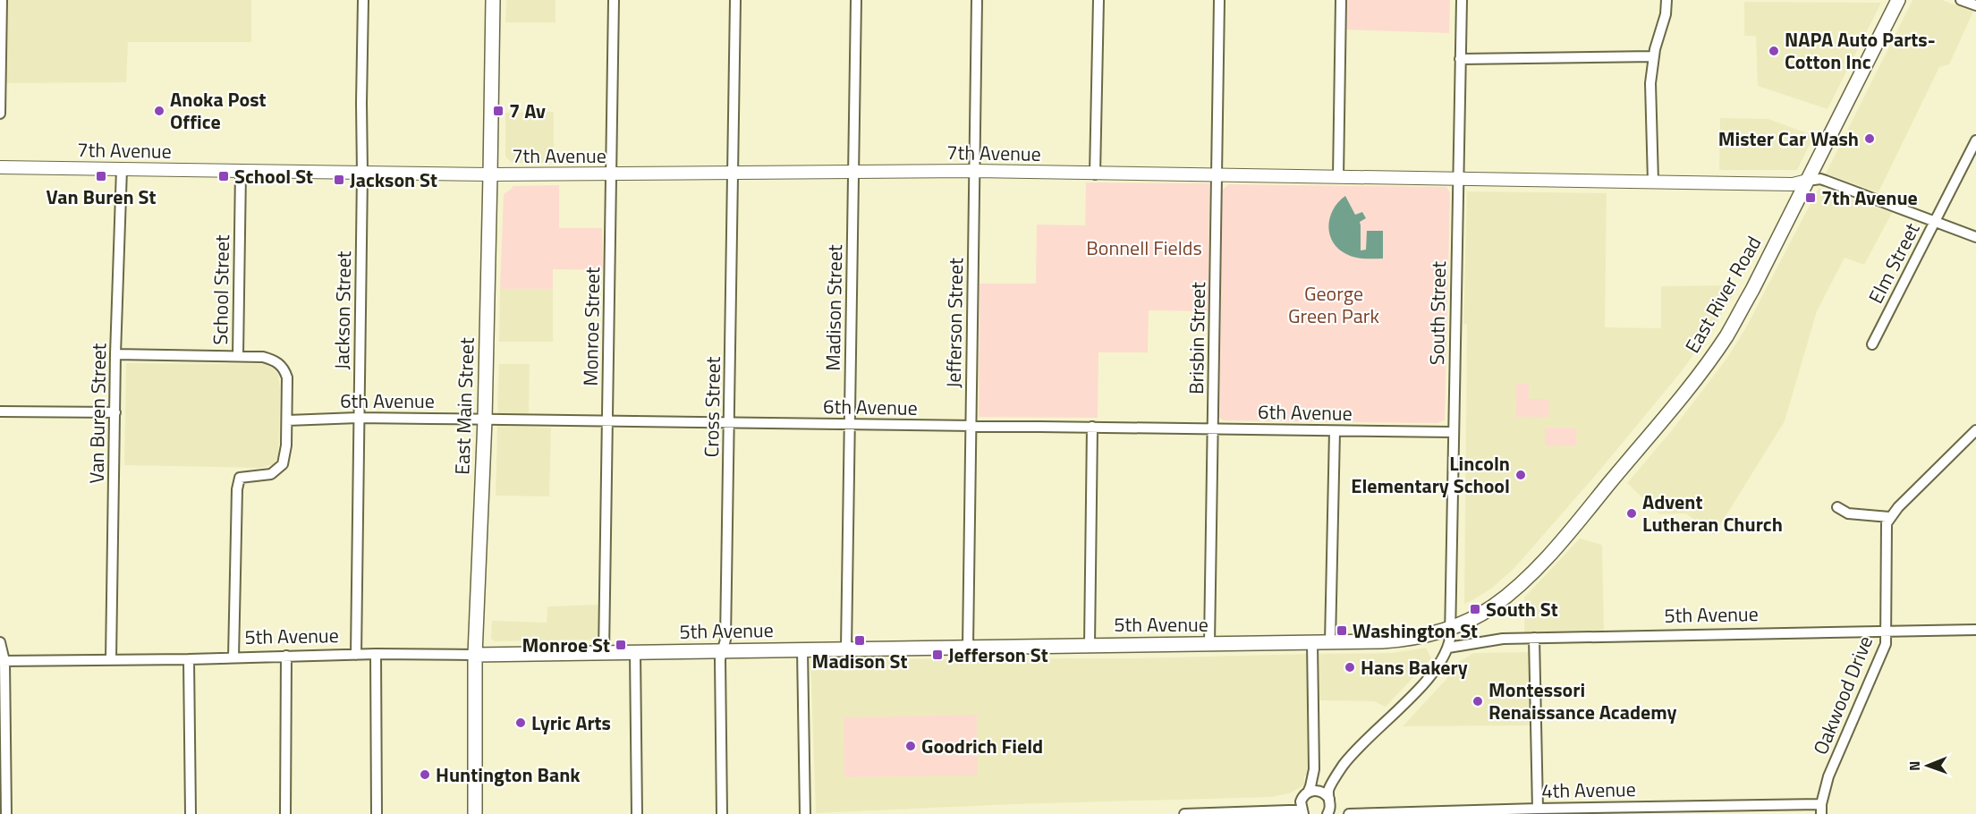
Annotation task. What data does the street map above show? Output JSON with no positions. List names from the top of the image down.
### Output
{
  "streets": {
    "main road": ["East River Road", "East Main Street", "5th Avenue"],
    "street": [
      "7th Avenue",
      "Elm Street",
      "School Street",
      "Madison Street",
      "Jackson Street",
      "South Street",
      "Jefferson Street",
      "Monroe Street",
      "Brisbin Street",
      "6th Avenue",
      "Cross Street",
      "Van Buren Street",
      "Oakwood Drive",
      "4th Avenue"
    ]
  },
  "crossings": [
    ["7th Avenue", "Elm Street"],
    ["7th Avenue", "School Street"],
    ["7th Avenue", "East River Road"],
    ["7th Avenue", "Madison Street"],
    ["7th Avenue", "Jackson Street"],
    ["7th Avenue", "South Street"],
    ["7th Avenue", "Jefferson Street"],
    ["7th Avenue", "Monroe Street"],
    ["7th Avenue", "Brisbin Street"],
    ["7th Avenue", "East Main Street"],
    ["7th Avenue", "Cross Street"],
    ["7th Avenue", "Van Buren Street"],
    ["School Street", "6th Avenue"],
    ["School Street", "5th Avenue"],
    ["East River Road", "South Street"],
    ["East River Road", "5th Avenue"],
    ["Madison Street", "6th Avenue"],
    ["Madison Street", "5th Avenue"],
    ["Jackson Street", "6th Avenue"],
    ["Jackson Street", "5th Avenue"],
    ["South Street", "6th Avenue"],
    ["South Street", "5th Avenue"],
    ["Jefferson Street", "6th Avenue"],
    ["Jefferson Street", "5th Avenue"],
    ["Monroe Street", "6th Avenue"],
    ["Monroe Street", "5th Avenue"],
    ["Brisbin Street", "6th Avenue"],
    ["Brisbin Street", "5th Avenue"],
    ["6th Avenue", "East Main Street"],
    ["6th Avenue", "Cross Street"],
    ["East Main Street", "5th Avenue"],
    ["Cross Street", "5th Avenue"],
    ["Van Buren Street", "5th Avenue"],
    ["5th Avenue", "Oakwood Drive"],
    ["Oakwood Drive", "4th Avenue"]
  ],
  "parks": ["Bonnell Fields", "George Green Park"],
  "places": {
    "other": [
      "NAPA Auto Parts- Cotton Inc",
      "Anoka Post Office",
      "Mister Car Wash",
      "Lincoln Elementary School",
      "Advent Lutheran Church",
      "Hans Bakery",
      "Montessori Renaissance Academy",
      "Lyric Arts",
      "Goodrich Field",
      "Huntington Bank"
    ],
    "transit": [
      "7 Av",
      "Van Buren St",
      "School St",
      "Jackson St",
      "7th Avenue",
      "South St",
      "Washington St",
      "Madison St",
      "Monroe St",
      "Jefferson St"
    ]
  },
  "north": "left"
}
